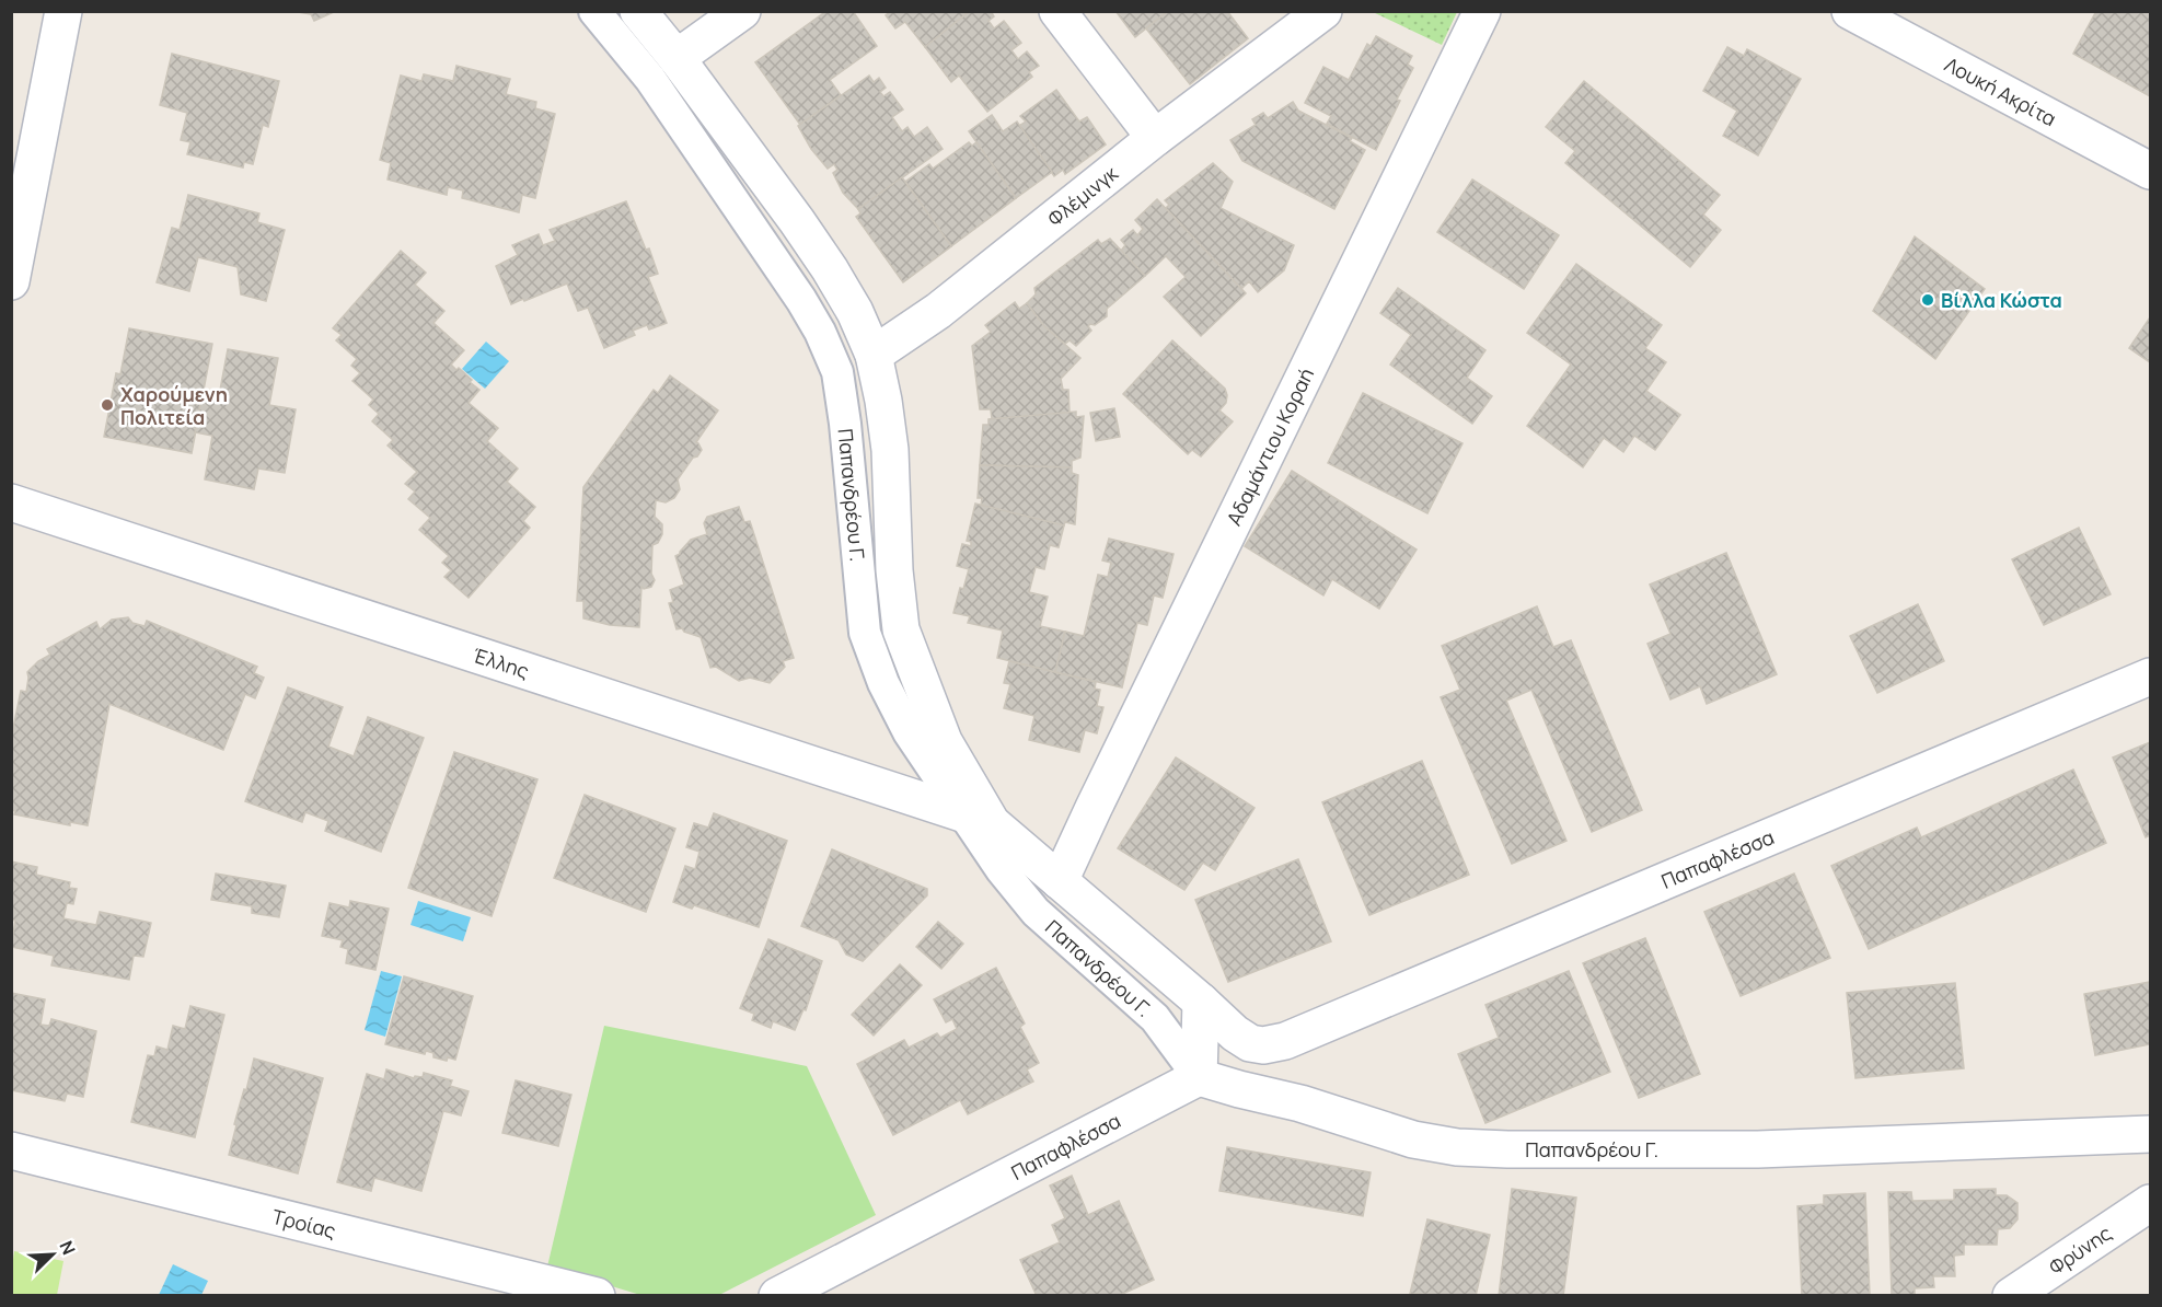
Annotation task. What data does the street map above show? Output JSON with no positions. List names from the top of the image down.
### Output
{
  "streets": {
    "street": [
      "Λουκή Ακρίτα",
      "Φλέμινγκ",
      "Αδαμάντιου Κοραή",
      "Παπανδρέου Γ.",
      "Έλλης",
      "Παπαφλέσσα",
      "Τροίας",
      "Φρύνης"
    ]
  },
  "crossings": [
    ["Φλέμινγκ", "Παπανδρέου Γ."],
    ["Αδαμάντιου Κοραή", "Παπανδρέου Γ."],
    ["Παπανδρέου Γ.", "Έλλης"],
    ["Παπανδρέου Γ.", "Παπαφλέσσα"]
  ],
  "places": ["Βίλλα Κώστα", "Χαρούμενη Πολιτεία"],
  "north": "top right"
}
